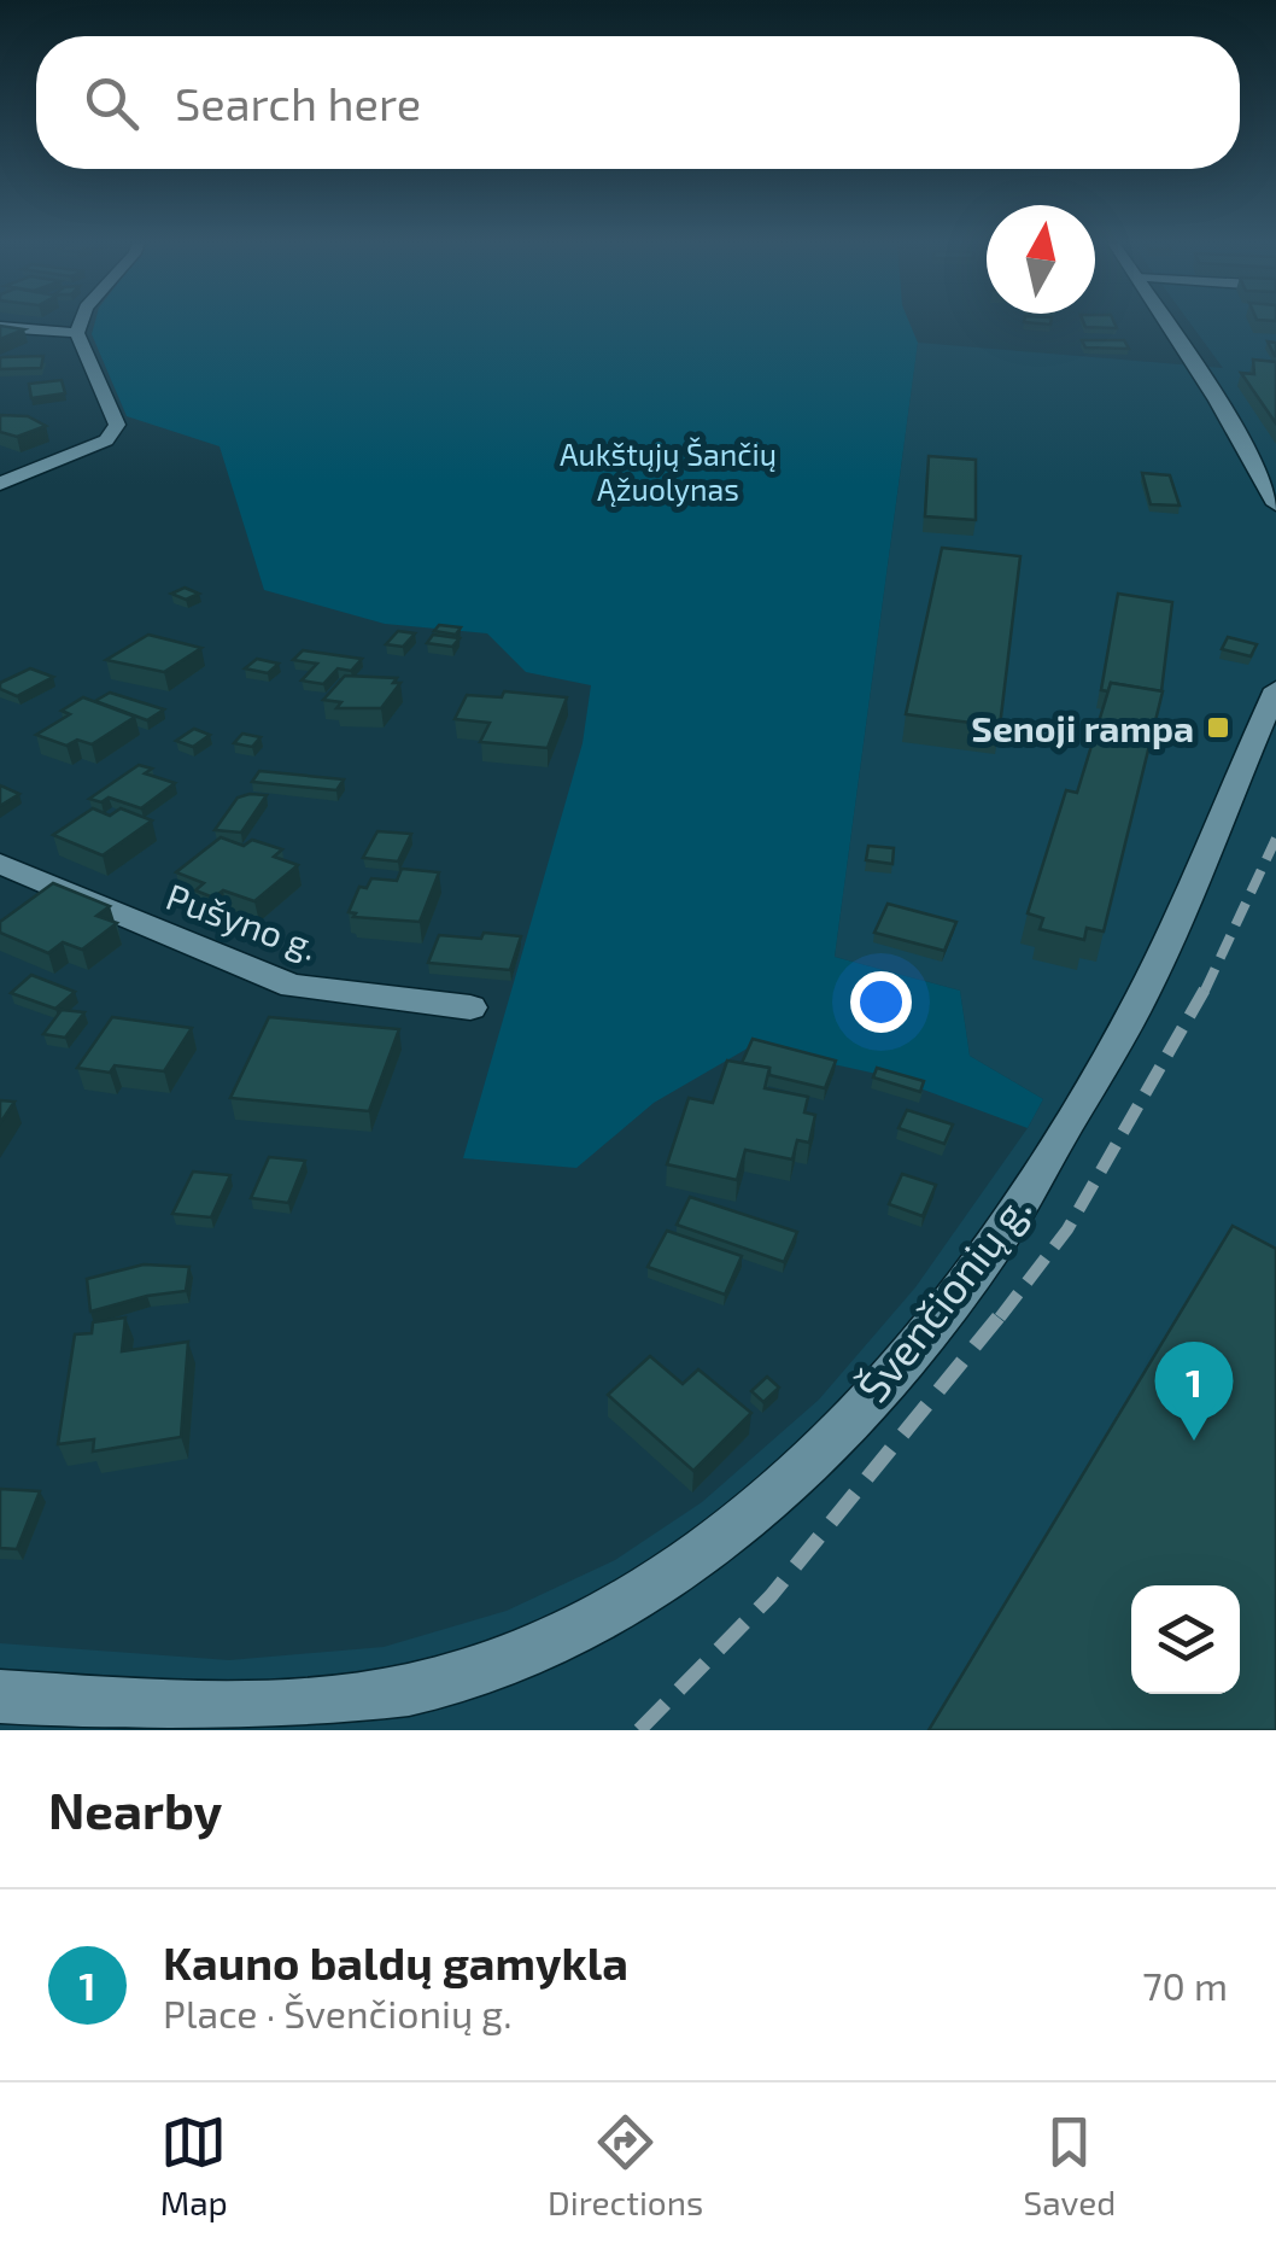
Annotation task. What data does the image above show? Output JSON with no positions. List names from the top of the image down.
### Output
{
  "streets": {
    "street": ["Pušyno g.", "Švenčionių g."]
  },
  "parks": ["Aukštųjų Šančių Ąžuolynas"],
  "places": {
    "transit": ["Senoji rampa"]
  },
  "north": "top",
  "page": {
    "search": "Search here",
    "pins": "1",
    "heading": "Nearby",
    "list": [
      {
        "mark": "1",
        "name": "Kauno baldų gamykla",
        "note": "Place · Švenčionių g.",
        "value": "70 m"
      }
    ],
    "nav": ["Map", "Directions", "Saved"]
  }
}
